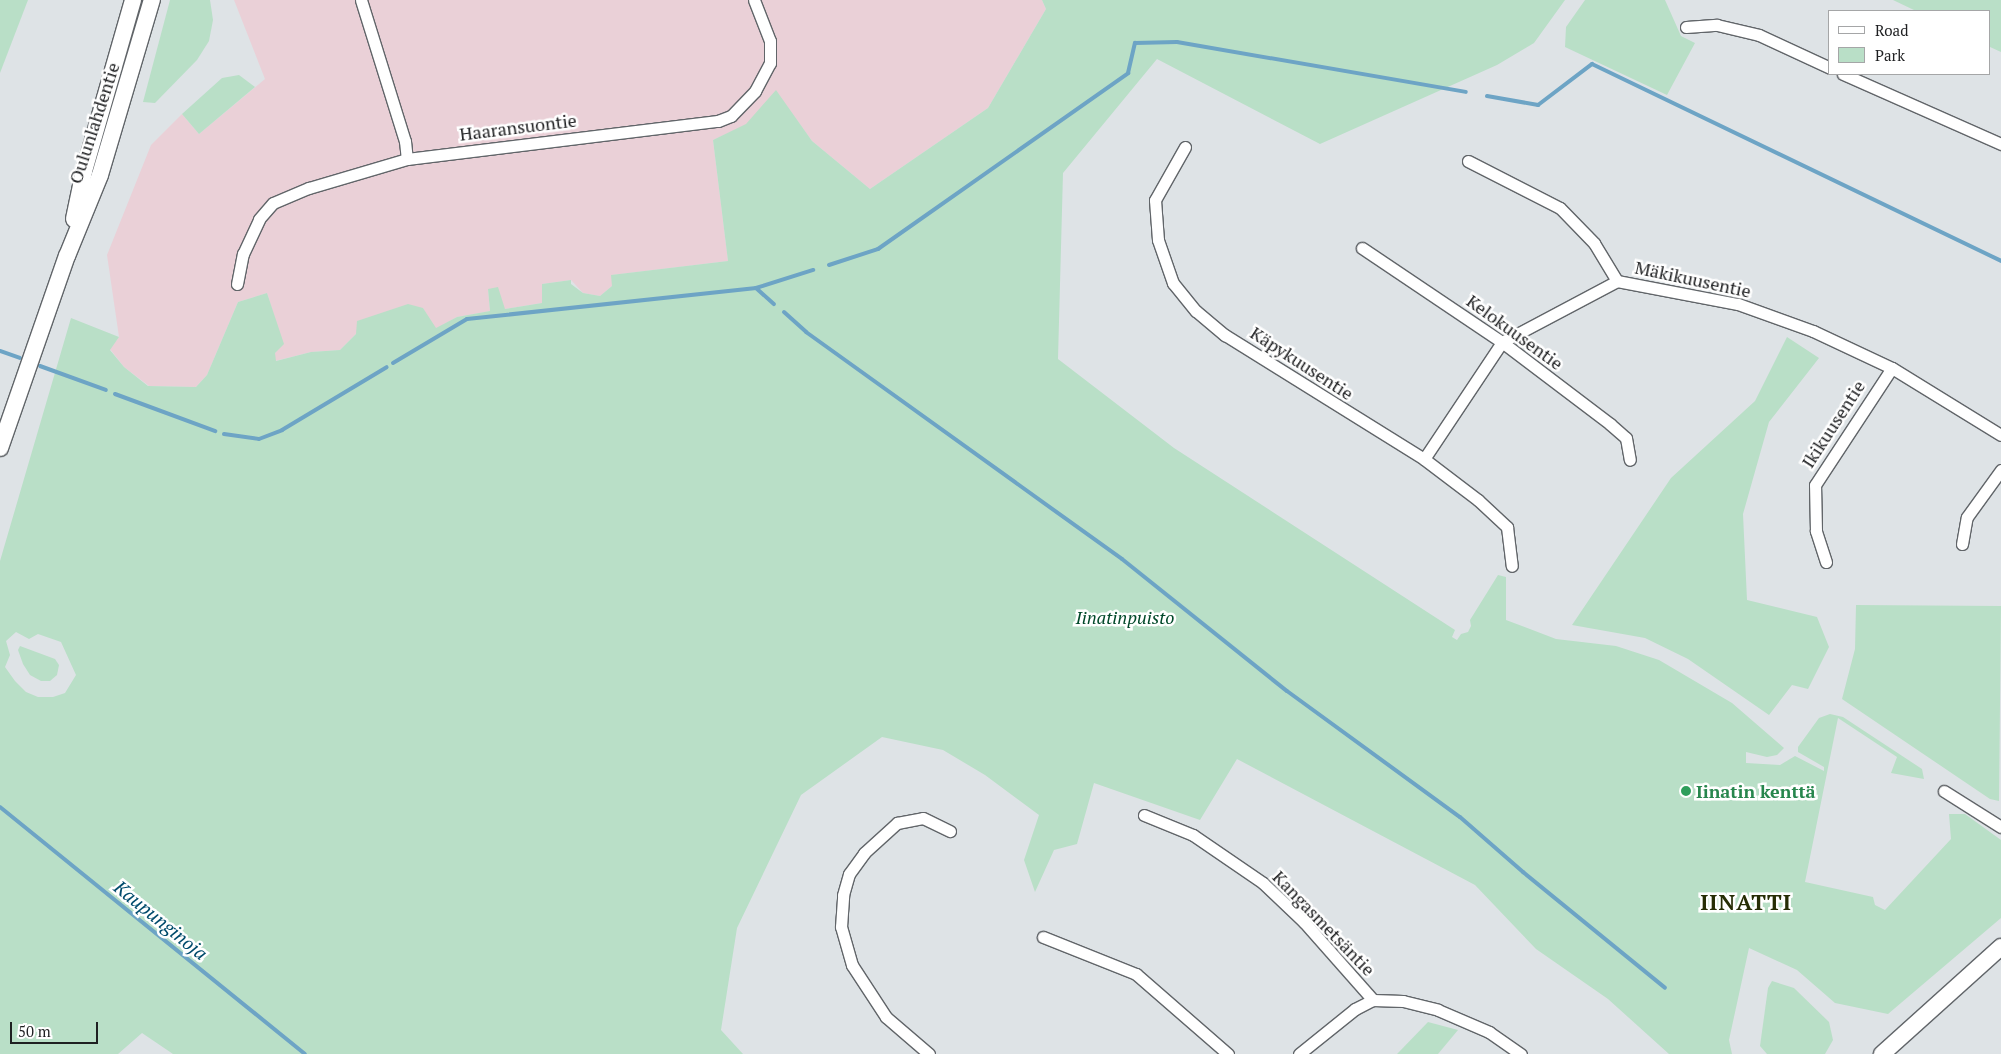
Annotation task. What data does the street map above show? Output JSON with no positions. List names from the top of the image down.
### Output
{
  "streets": {
    "main road": ["Oulunlahdentie"],
    "street": [
      "Haaransuontie",
      "Mäkikuusentie",
      "Kelokuusentie",
      "Käpykuusentie",
      "Ikikuusentie",
      "Kangasmetsäntie"
    ]
  },
  "crossings": [
    ["Mäkikuusentie", "Kelokuusentie"],
    ["Mäkikuusentie", "Käpykuusentie"],
    ["Mäkikuusentie", "Ikikuusentie"]
  ],
  "districts": ["IINATTI"],
  "water": ["Kaupunginoja"],
  "parks": ["Iinatinpuisto"],
  "places": ["Iinatin kenttä"],
  "legend": ["Road", "Park"],
  "scale_bar": "50 m"
}
